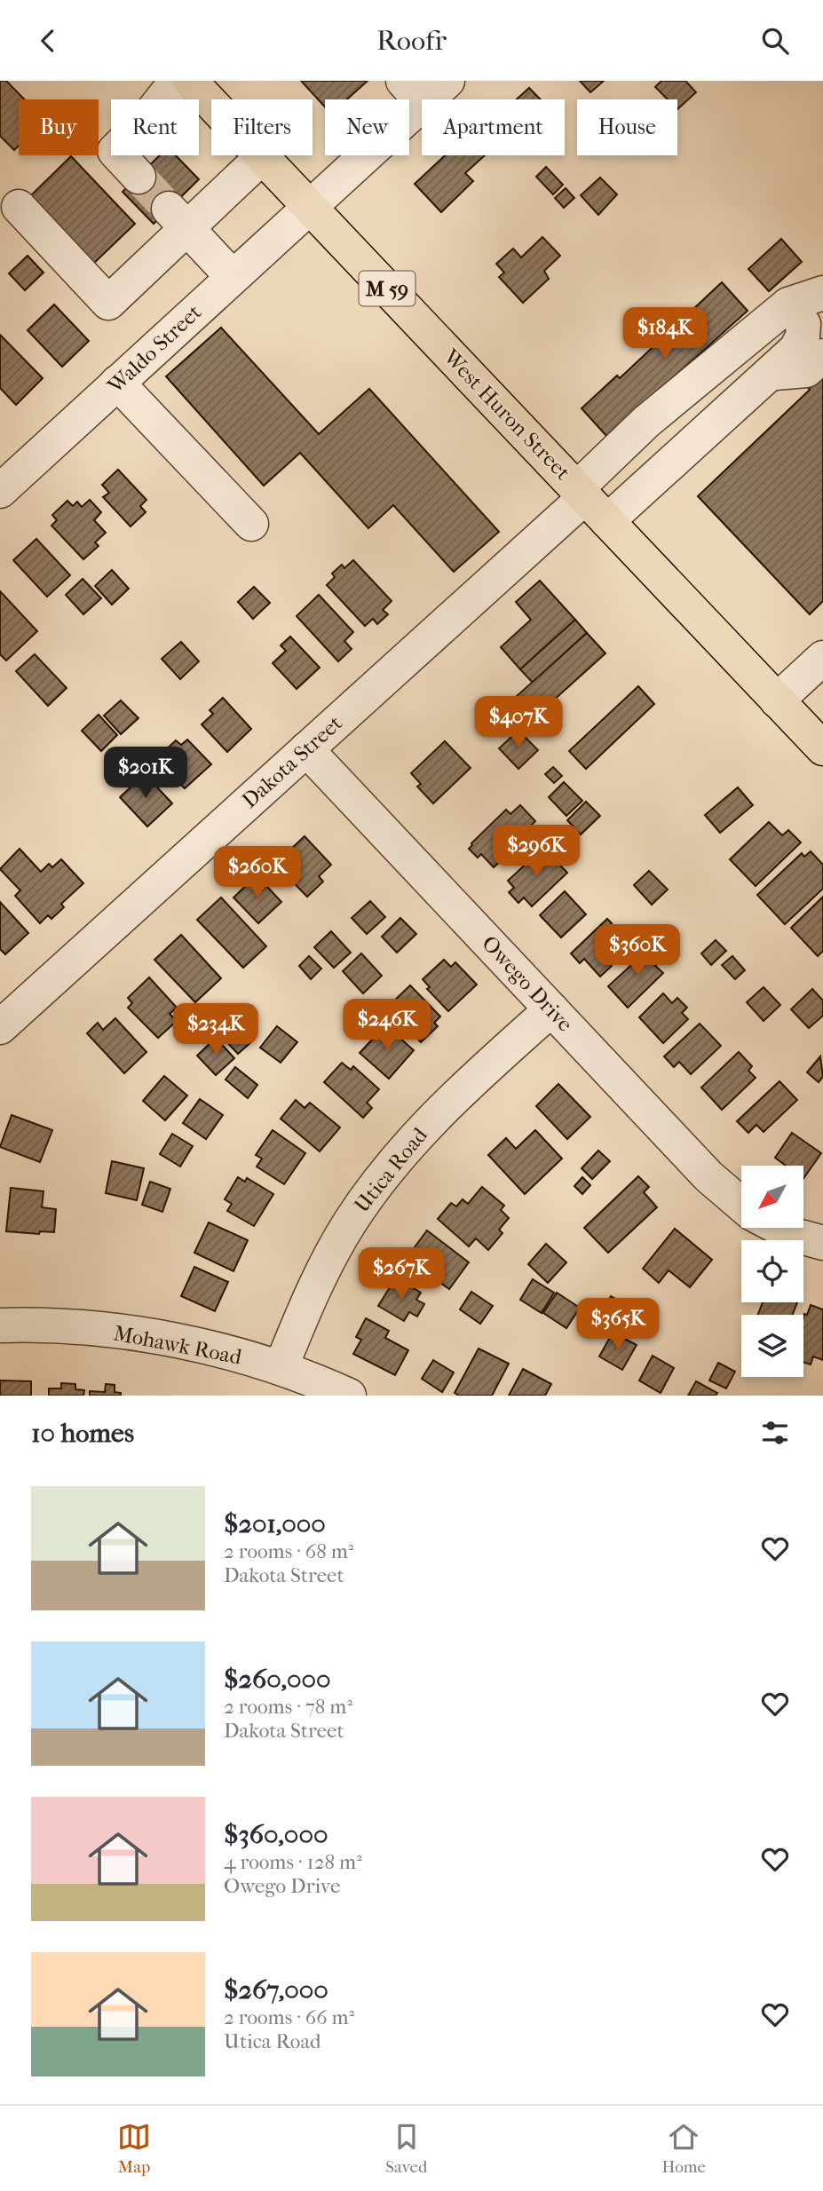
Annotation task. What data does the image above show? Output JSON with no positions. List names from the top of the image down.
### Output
{
  "streets": {
    "highway": ["M 59", "West Huron Street"],
    "street": [
      "Waldo Street",
      "Dakota Street",
      "Owego Drive",
      "Utica Road",
      "Mohawk Road"
    ]
  },
  "crossings": [
    ["Waldo Street", "West Huron Street"],
    ["West Huron Street", "Dakota Street"],
    ["Dakota Street", "Owego Drive"],
    ["Owego Drive", "Utica Road"],
    ["Utica Road", "Mohawk Road"]
  ],
  "north": "bottom left",
  "page": {
    "header": "Roofr",
    "chip": [
      "Buy",
      "Rent",
      "Filters",
      "New",
      "Apartment",
      "House"
    ],
    "price": [
      "$184K",
      "$407K",
      "$201K",
      "$296K",
      "$260K",
      "$360K",
      "$246K",
      "$234K",
      "$267K",
      "$365K"
    ],
    "heading": "10 homes",
    "list": [
      {
        "name": "$201,000",
        "note": "2 rooms · 68 m² · Dakota Street"
      },
      {
        "name": "$260,000",
        "note": "2 rooms · 78 m² · Dakota Street"
      },
      {
        "name": "$360,000",
        "note": "4 rooms · 128 m² · Owego Drive"
      },
      {
        "name": "$267,000",
        "note": "2 rooms · 66 m² · Utica Road"
      }
    ],
    "tabs": ["Map", "Saved", "Home"]
  }
}
